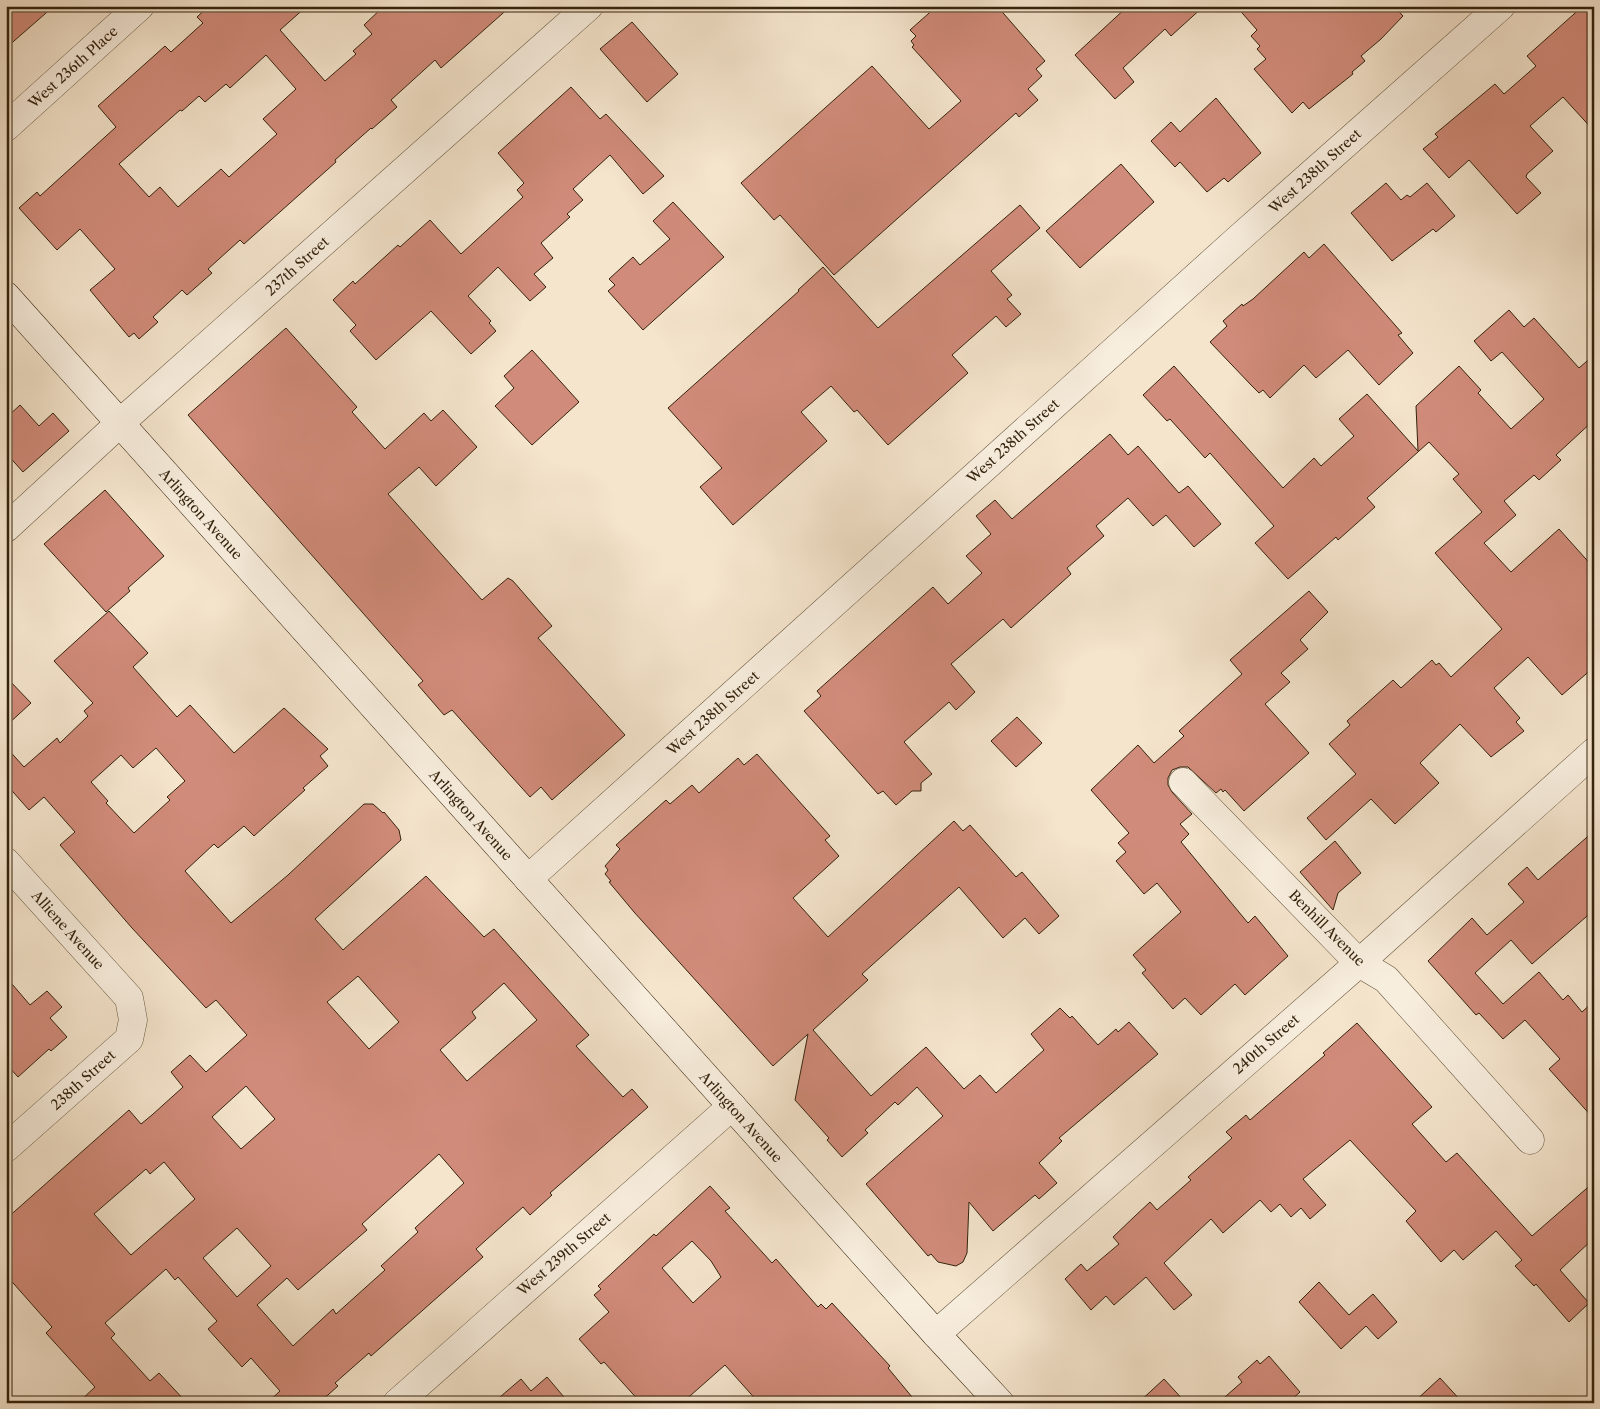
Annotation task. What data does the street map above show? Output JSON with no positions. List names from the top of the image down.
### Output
{
  "streets": {
    "street": [
      "West 236th Place",
      "West 238th Street",
      "237th Street",
      "Arlington Avenue",
      "Benhill Avenue",
      "Alliene Avenue",
      "240th Street",
      "238th Street",
      "West 239th Street"
    ]
  },
  "crossings": [
    ["West 238th Street", "Arlington Avenue"],
    ["237th Street", "Arlington Avenue"],
    ["Arlington Avenue", "240th Street"],
    ["Arlington Avenue", "West 239th Street"],
    ["Benhill Avenue", "240th Street"],
    ["Alliene Avenue", "238th Street"]
  ]
}
